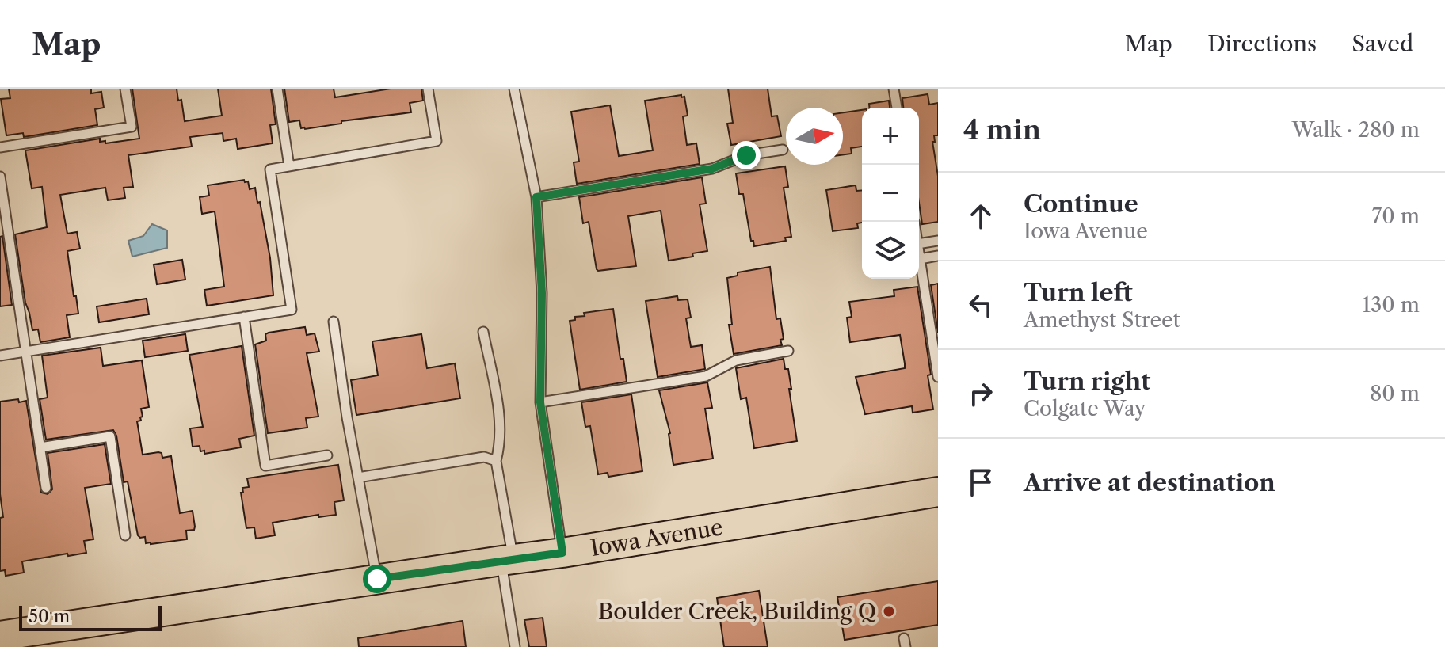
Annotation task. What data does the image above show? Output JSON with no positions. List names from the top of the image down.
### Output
{
  "streets": {
    "main road": ["Iowa Avenue"]
  },
  "places": ["Boulder Creek, Building Q"],
  "scale_bar": "50 m",
  "north": "right",
  "page": {
    "header": "Map",
    "nav": ["Map", "Directions", "Saved"],
    "heading": ["4 min", "Walk · 280 m"],
    "map_buttons": ["+", "−"],
    "list": [
      ["Continue", "Iowa Avenue", "70 m"],
      ["Turn left", "Amethyst Street", "130 m"],
      ["Turn right", "Colgate Way", "80 m"],
      "Arrive at destination"
    ],
    "scale": "50 m"
  }
}
